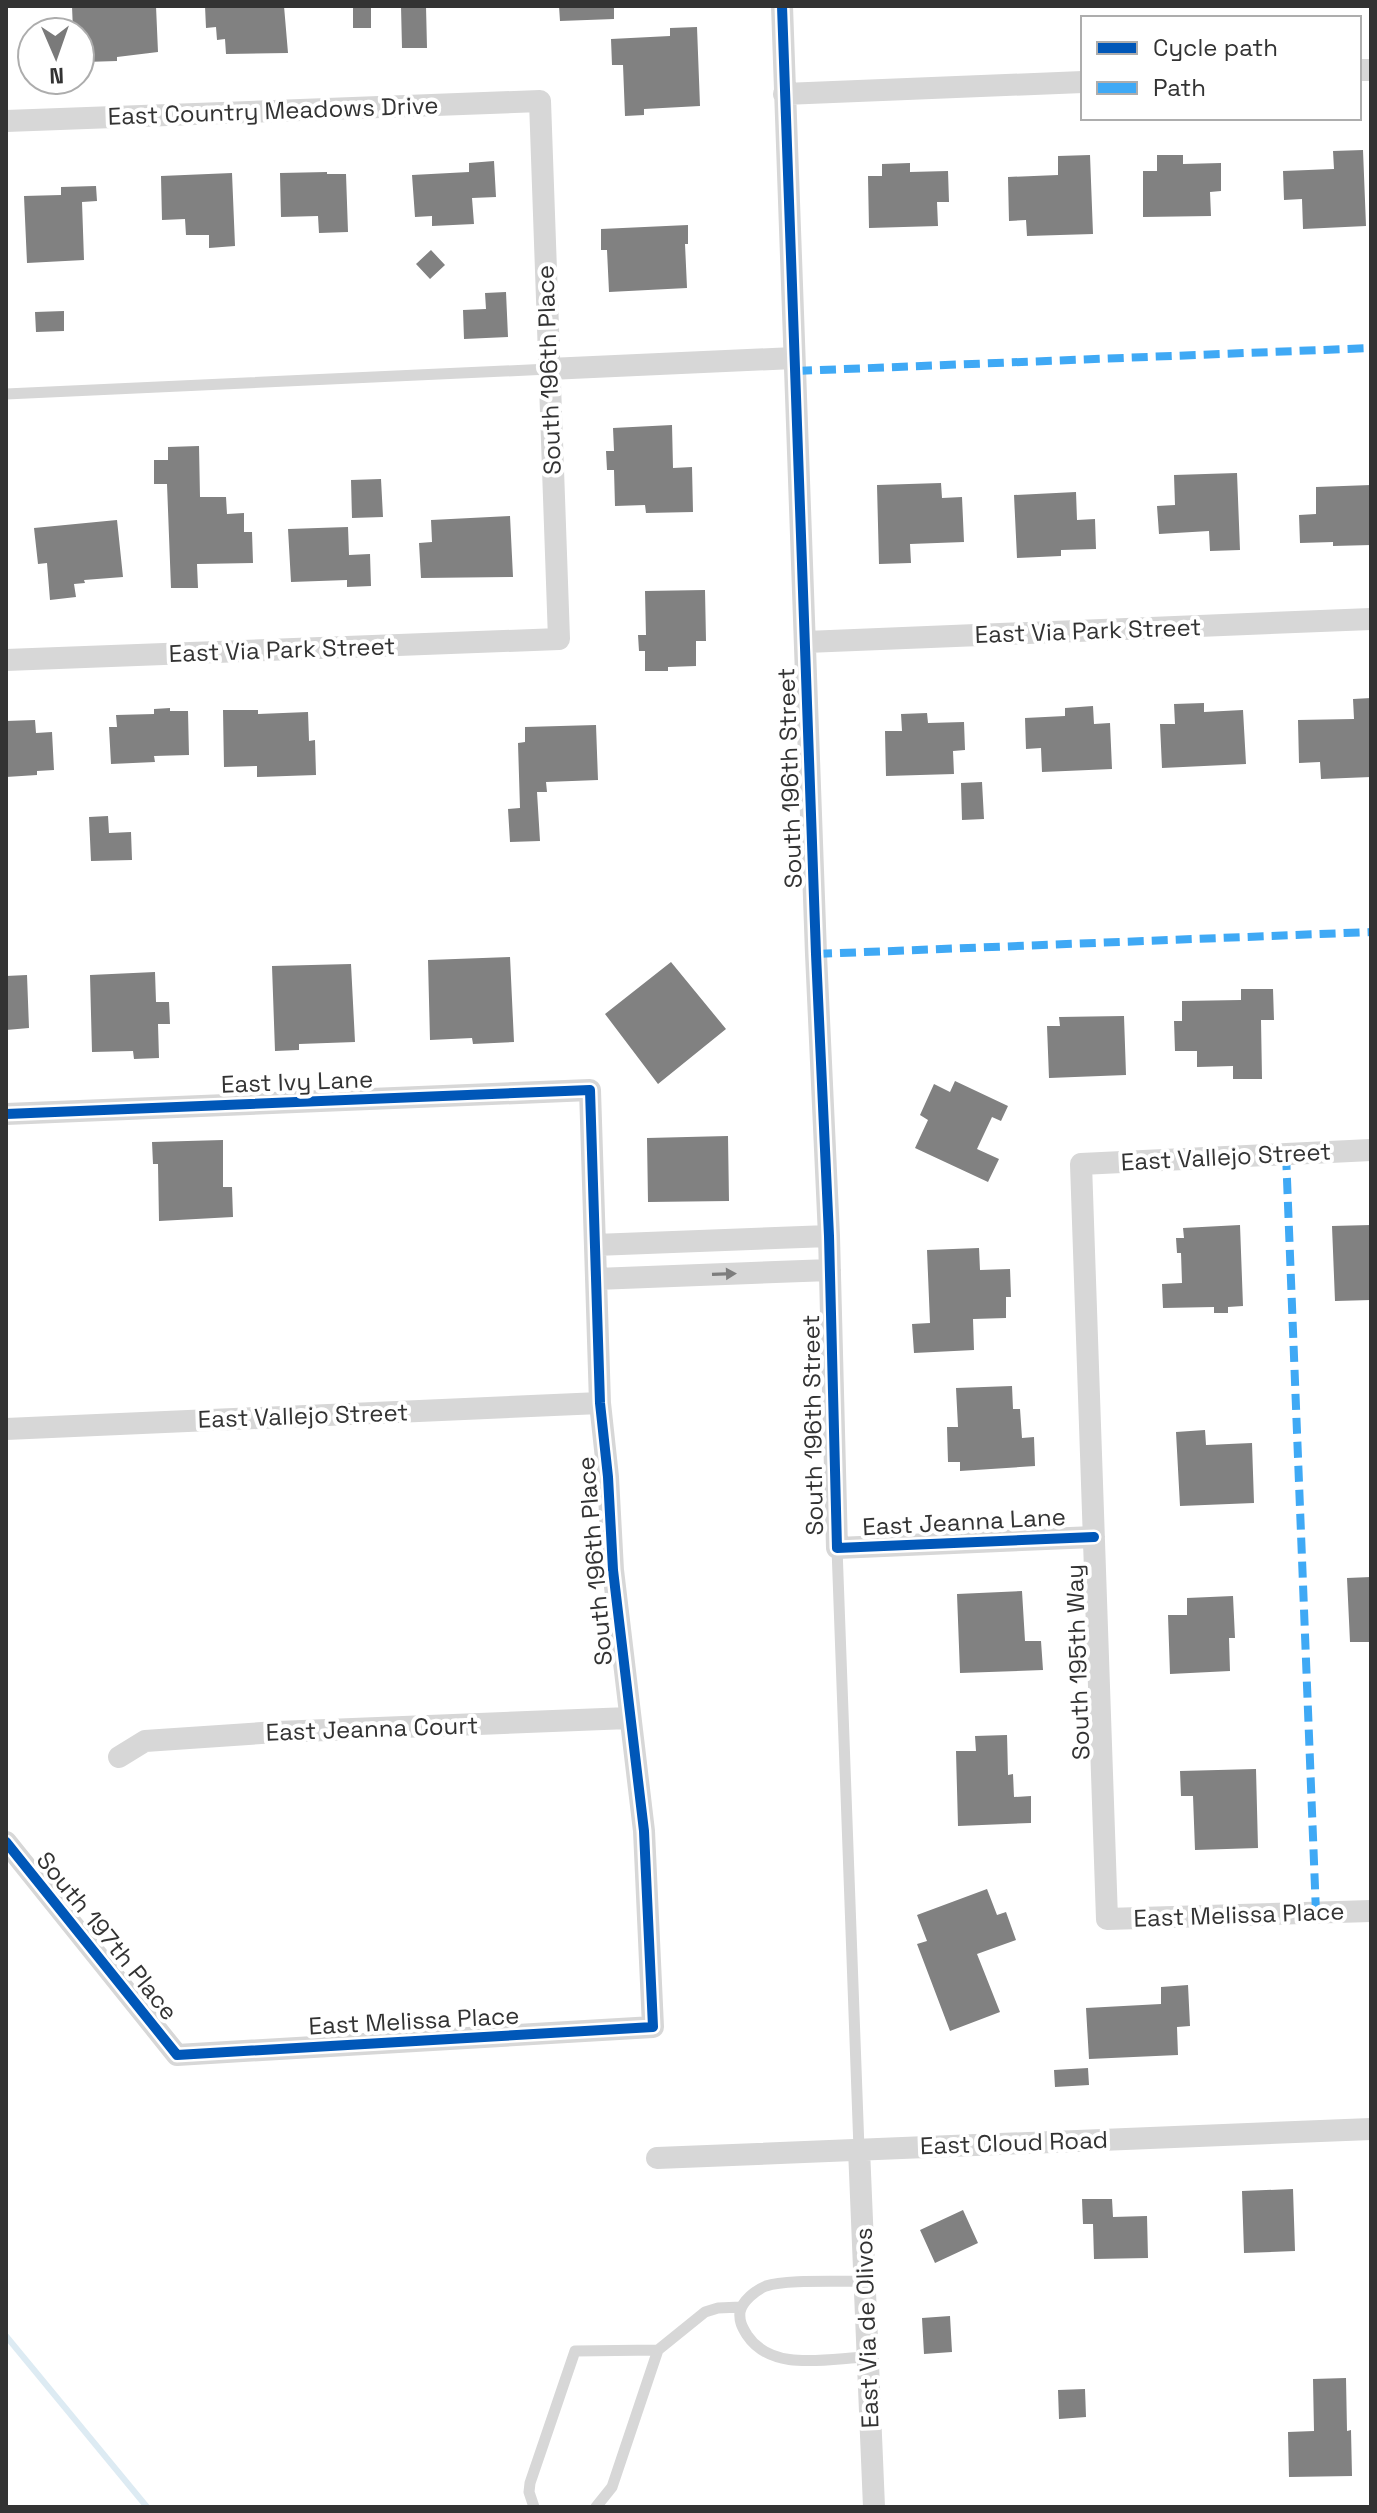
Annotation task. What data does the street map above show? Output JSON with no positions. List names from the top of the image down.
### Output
{
  "streets": {
    "street": [
      "East Country Meadows Drive",
      "South 196th Place",
      "East Via Park Street",
      "South 196th Street",
      "East Ivy Lane",
      "East Vallejo Street",
      "East Jeanna Lane",
      "South 195th Way",
      "East Jeanna Court",
      "East Melissa Place",
      "South 197th Place",
      "East Cloud Road",
      "East Via de Olivos"
    ]
  },
  "crossings": [
    ["East Country Meadows Drive", "South 196th Place"],
    ["South 196th Place", "East Via Park Street"],
    ["South 196th Place", "East Ivy Lane"],
    ["South 196th Place", "East Vallejo Street"],
    ["South 196th Place", "East Jeanna Court"],
    ["South 196th Place", "East Melissa Place"],
    ["East Via Park Street", "South 196th Street"],
    ["South 196th Street", "East Jeanna Lane"],
    ["East Vallejo Street", "South 195th Way"],
    ["East Jeanna Lane", "South 195th Way"],
    ["South 195th Way", "East Melissa Place"],
    ["East Melissa Place", "South 197th Place"],
    ["East Cloud Road", "East Via de Olivos"]
  ],
  "legend": ["Cycle path", "Path"],
  "north": "bottom"
}
